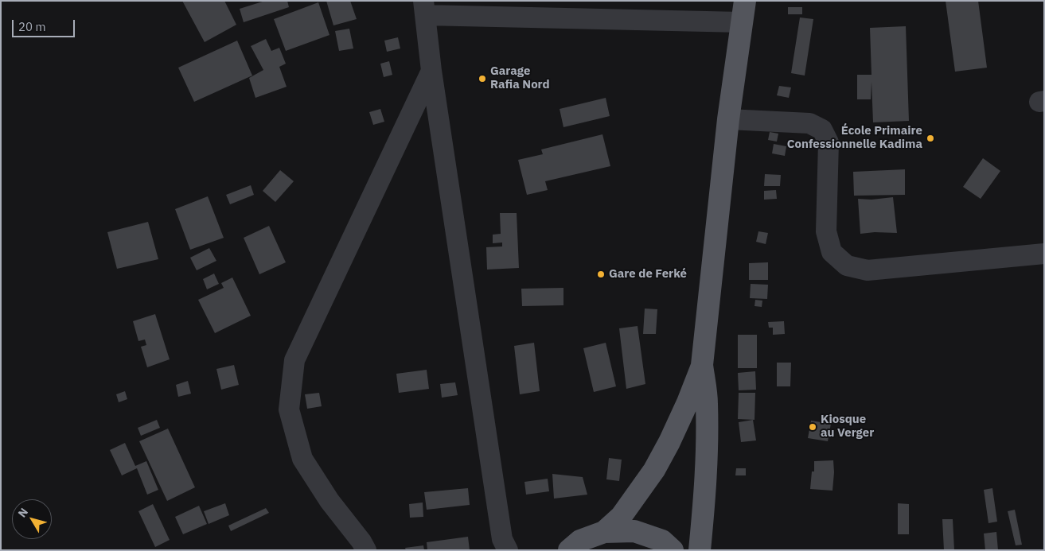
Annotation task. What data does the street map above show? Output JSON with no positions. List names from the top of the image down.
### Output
{
  "places": [
    "Garage Rafia Nord",
    "École Primaire Confessionnelle Kadima",
    "Gare de Ferké",
    "Kiosque au Verger"
  ],
  "scale_bar": "20 m",
  "north": "top left"
}
